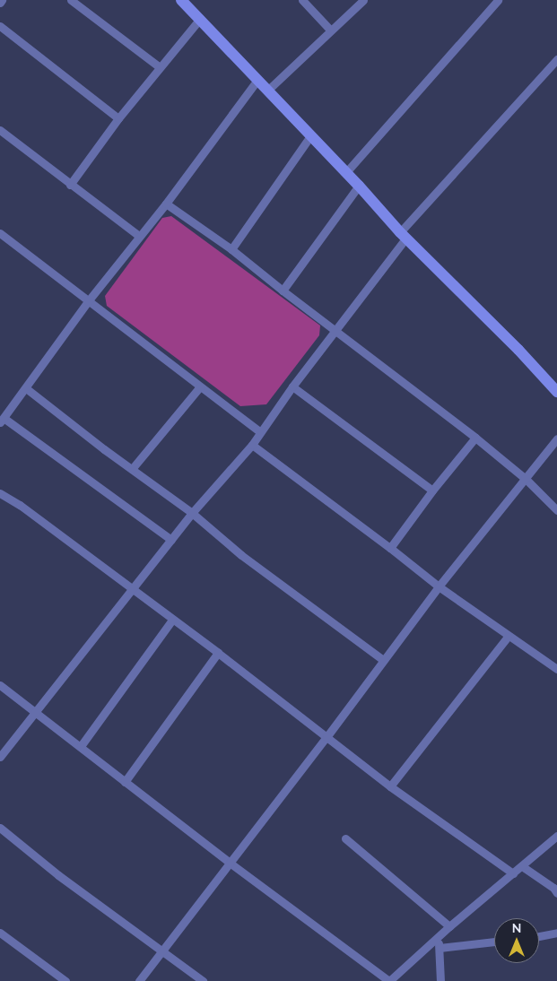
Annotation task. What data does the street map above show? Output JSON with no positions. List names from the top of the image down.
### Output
{
  "north": "top"
}
